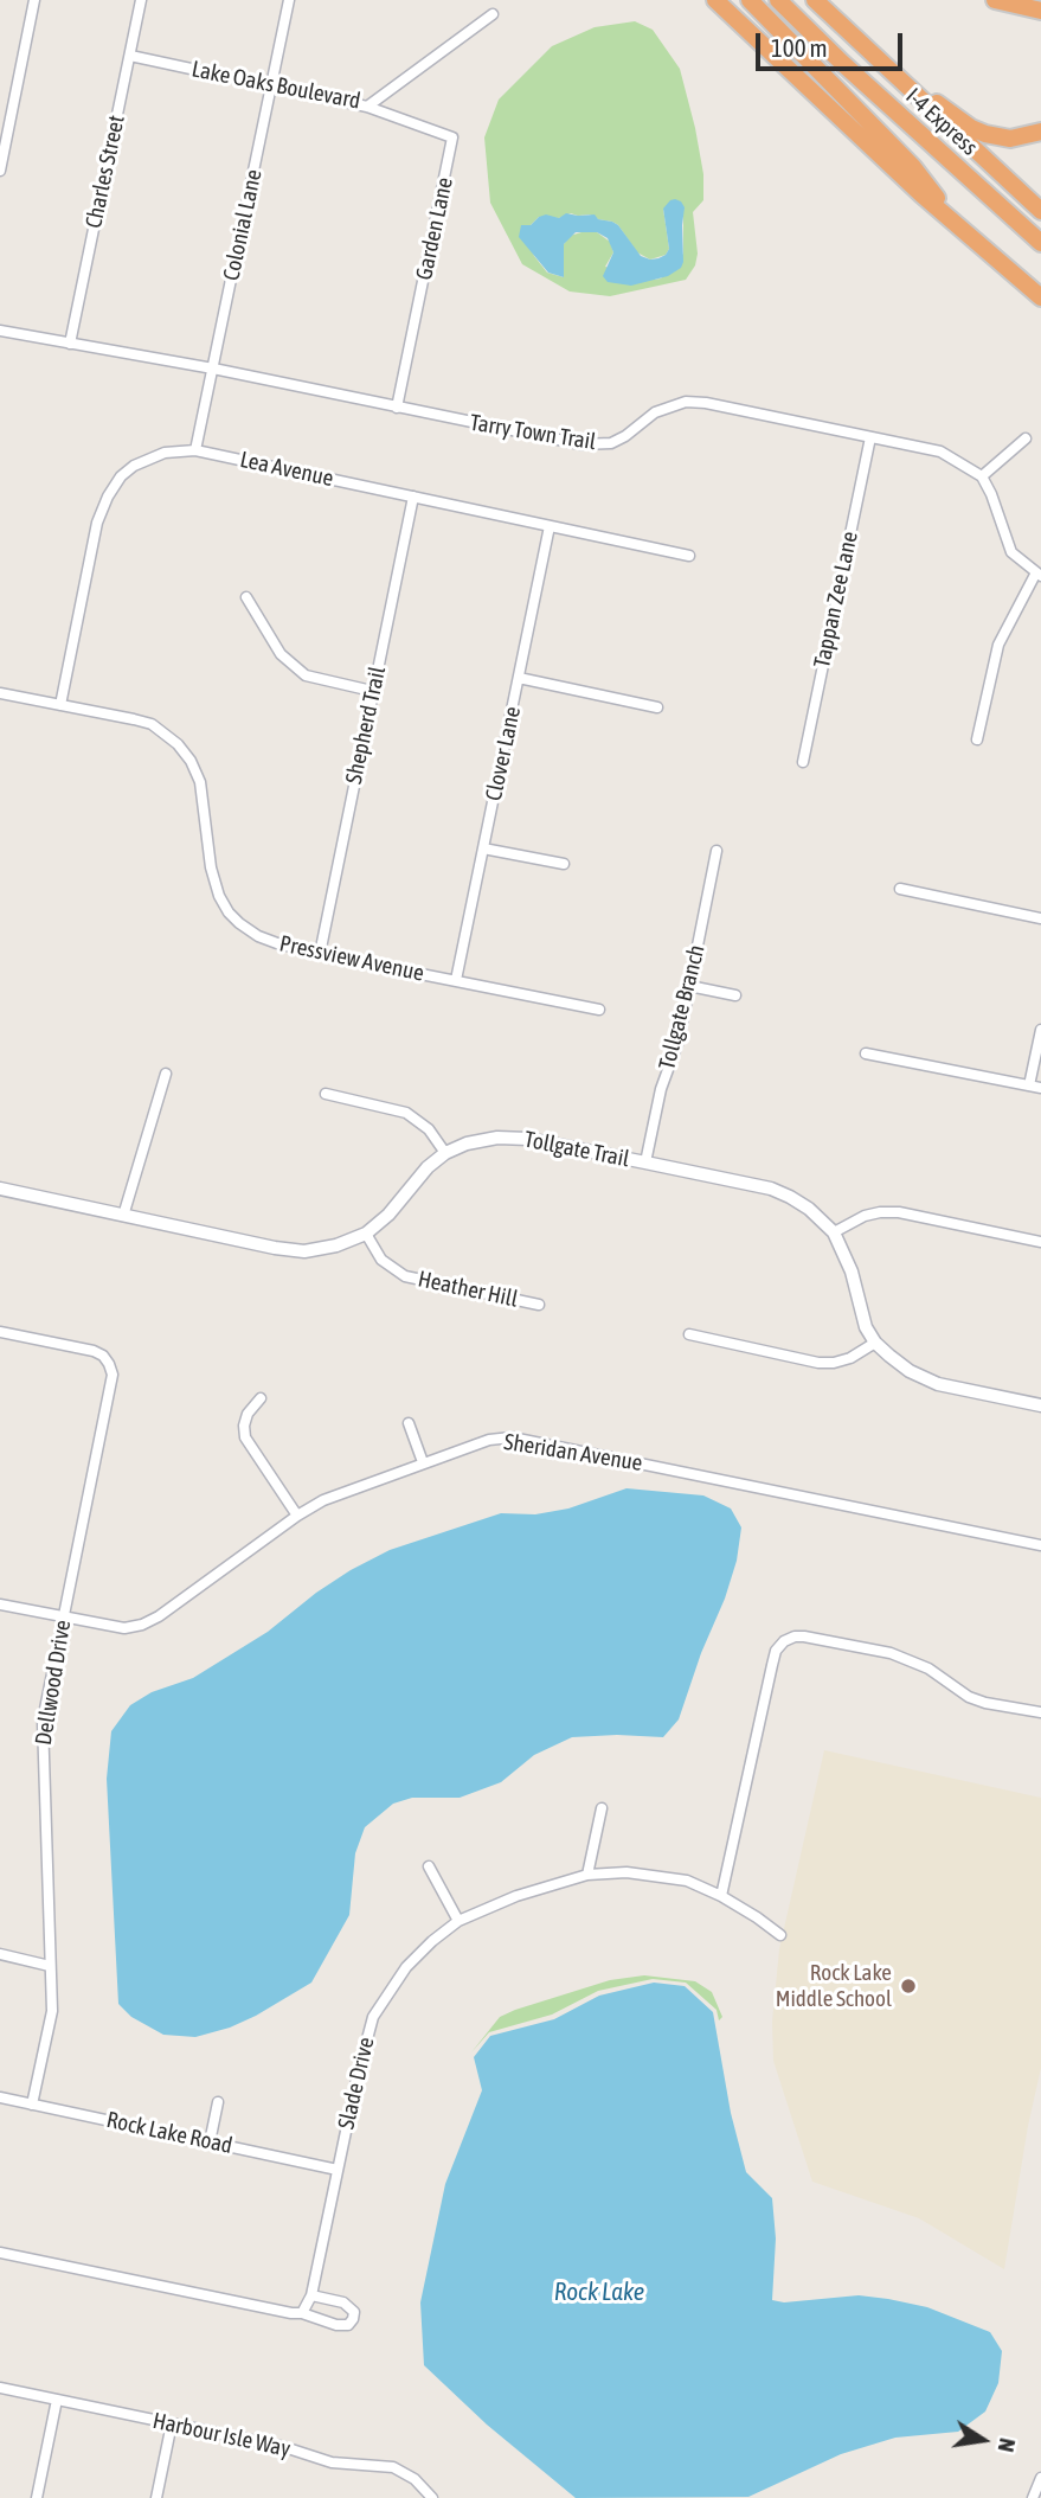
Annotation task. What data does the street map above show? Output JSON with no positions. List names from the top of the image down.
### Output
{
  "streets": {
    "highway": ["I-4 Express"],
    "street": [
      "Lake Oaks Boulevard",
      "Charles Street",
      "Colonial Lane",
      "Garden Lane",
      "Tarry Town Trail",
      "Lea Avenue",
      "Tappan Zee Lane",
      "Shepherd Trail",
      "Clover Lane",
      "Pressview Avenue",
      "Tollgate Branch",
      "Tollgate Trail",
      "Heather Hill",
      "Sheridan Avenue",
      "Dellwood Drive",
      "Slade Drive",
      "Rock Lake Road",
      "Harbour Isle Way"
    ]
  },
  "crossings": [
    ["Lake Oaks Boulevard", "Charles Street"],
    ["Lake Oaks Boulevard", "Colonial Lane"],
    ["Lake Oaks Boulevard", "Garden Lane"],
    ["Charles Street", "Tarry Town Trail"],
    ["Colonial Lane", "Tarry Town Trail"],
    ["Colonial Lane", "Lea Avenue"],
    ["Garden Lane", "Tarry Town Trail"],
    ["Tarry Town Trail", "Tappan Zee Lane"],
    ["Lea Avenue", "Shepherd Trail"],
    ["Lea Avenue", "Clover Lane"],
    ["Lea Avenue", "Pressview Avenue"],
    ["Shepherd Trail", "Pressview Avenue"],
    ["Clover Lane", "Pressview Avenue"],
    ["Tollgate Branch", "Tollgate Trail"],
    ["Tollgate Trail", "Heather Hill"],
    ["Sheridan Avenue", "Dellwood Drive"],
    ["Dellwood Drive", "Rock Lake Road"],
    ["Slade Drive", "Rock Lake Road"]
  ],
  "water": ["Rock Lake"],
  "places": ["Rock Lake Middle School"],
  "scale_bar": "100 m",
  "north": "right"
}
